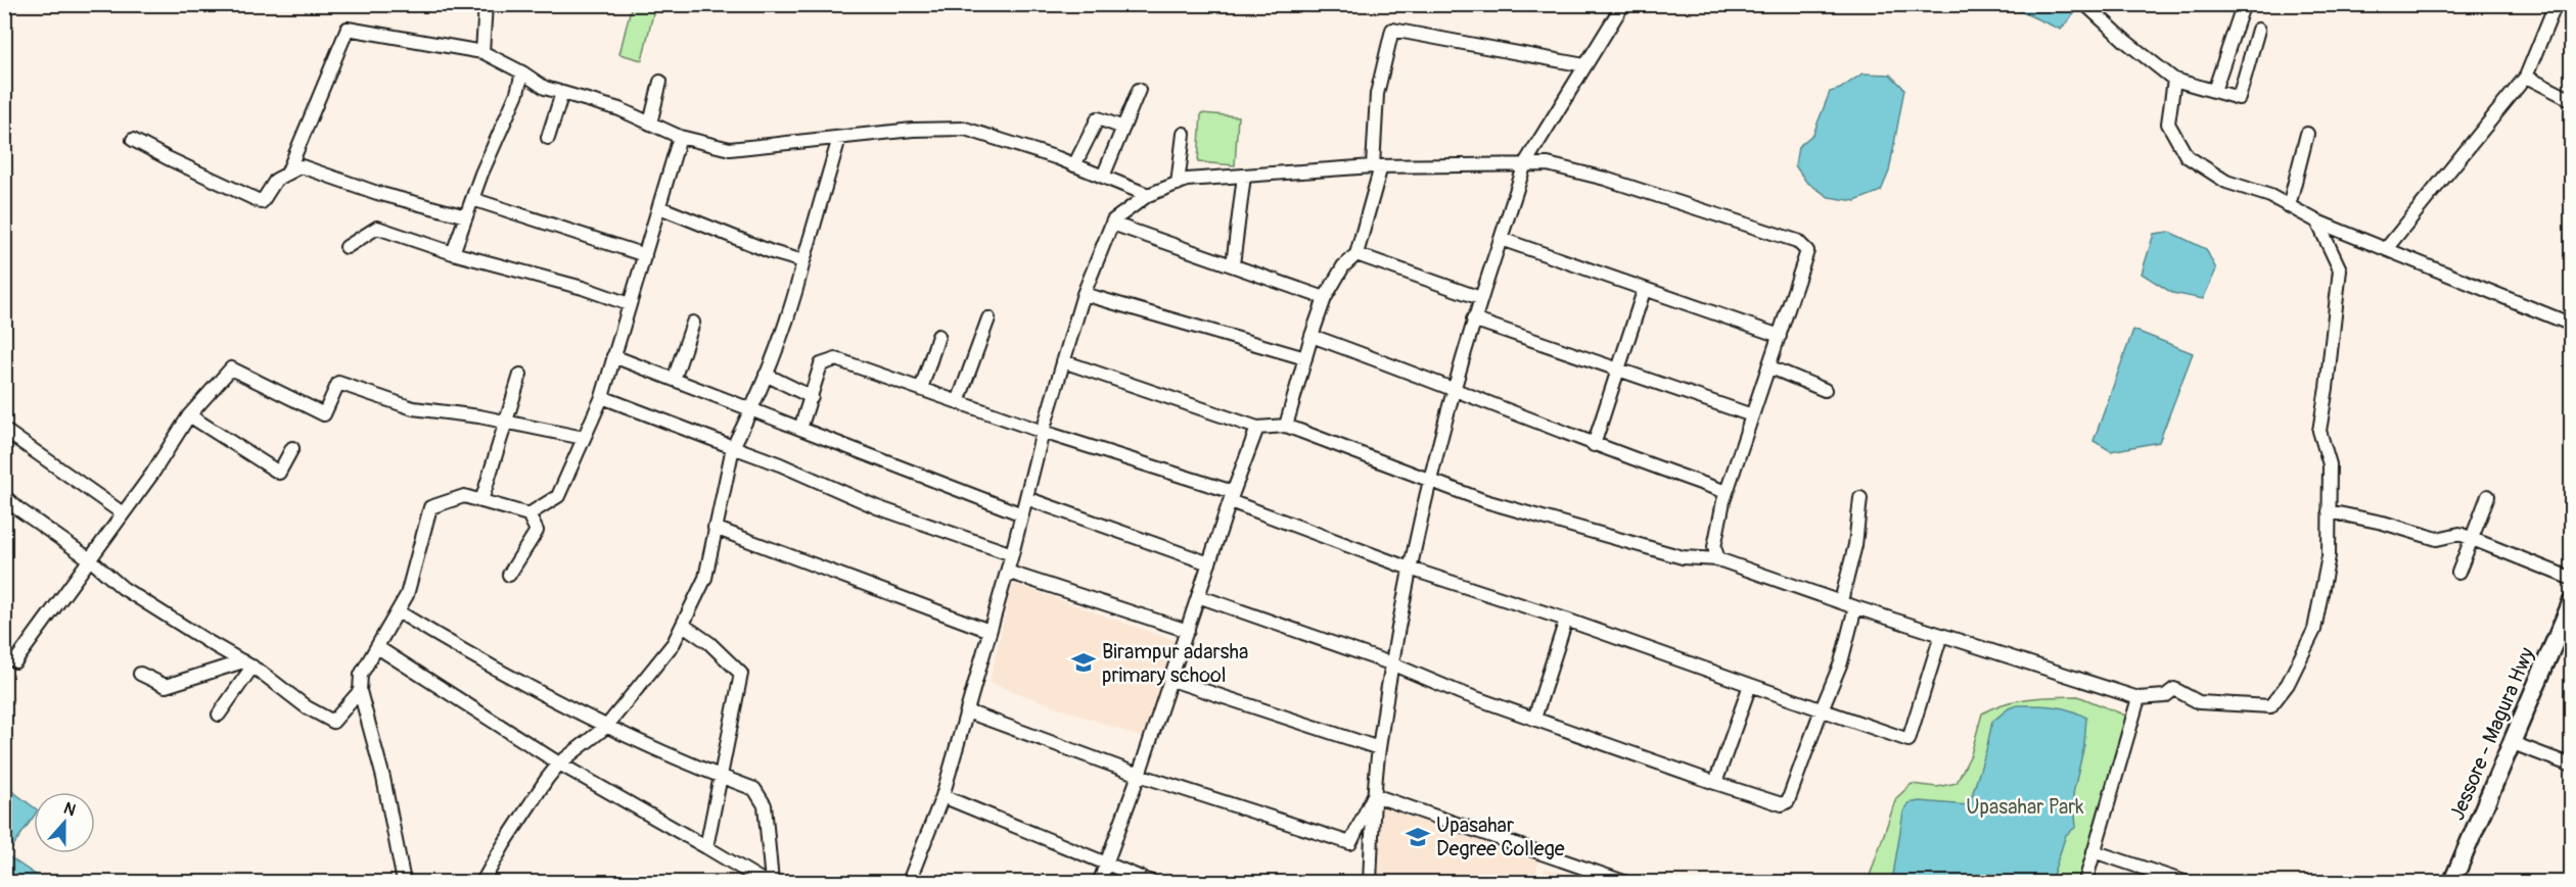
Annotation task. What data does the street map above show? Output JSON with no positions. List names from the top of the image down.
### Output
{
  "streets": {
    "highway": ["Jessore - Magura Hwy"]
  },
  "parks": ["Upasahar Park"],
  "places": {
    "school or university": ["Birampur adarsha primary school", "Upasahar Degree College"]
  },
  "north": "top"
}
